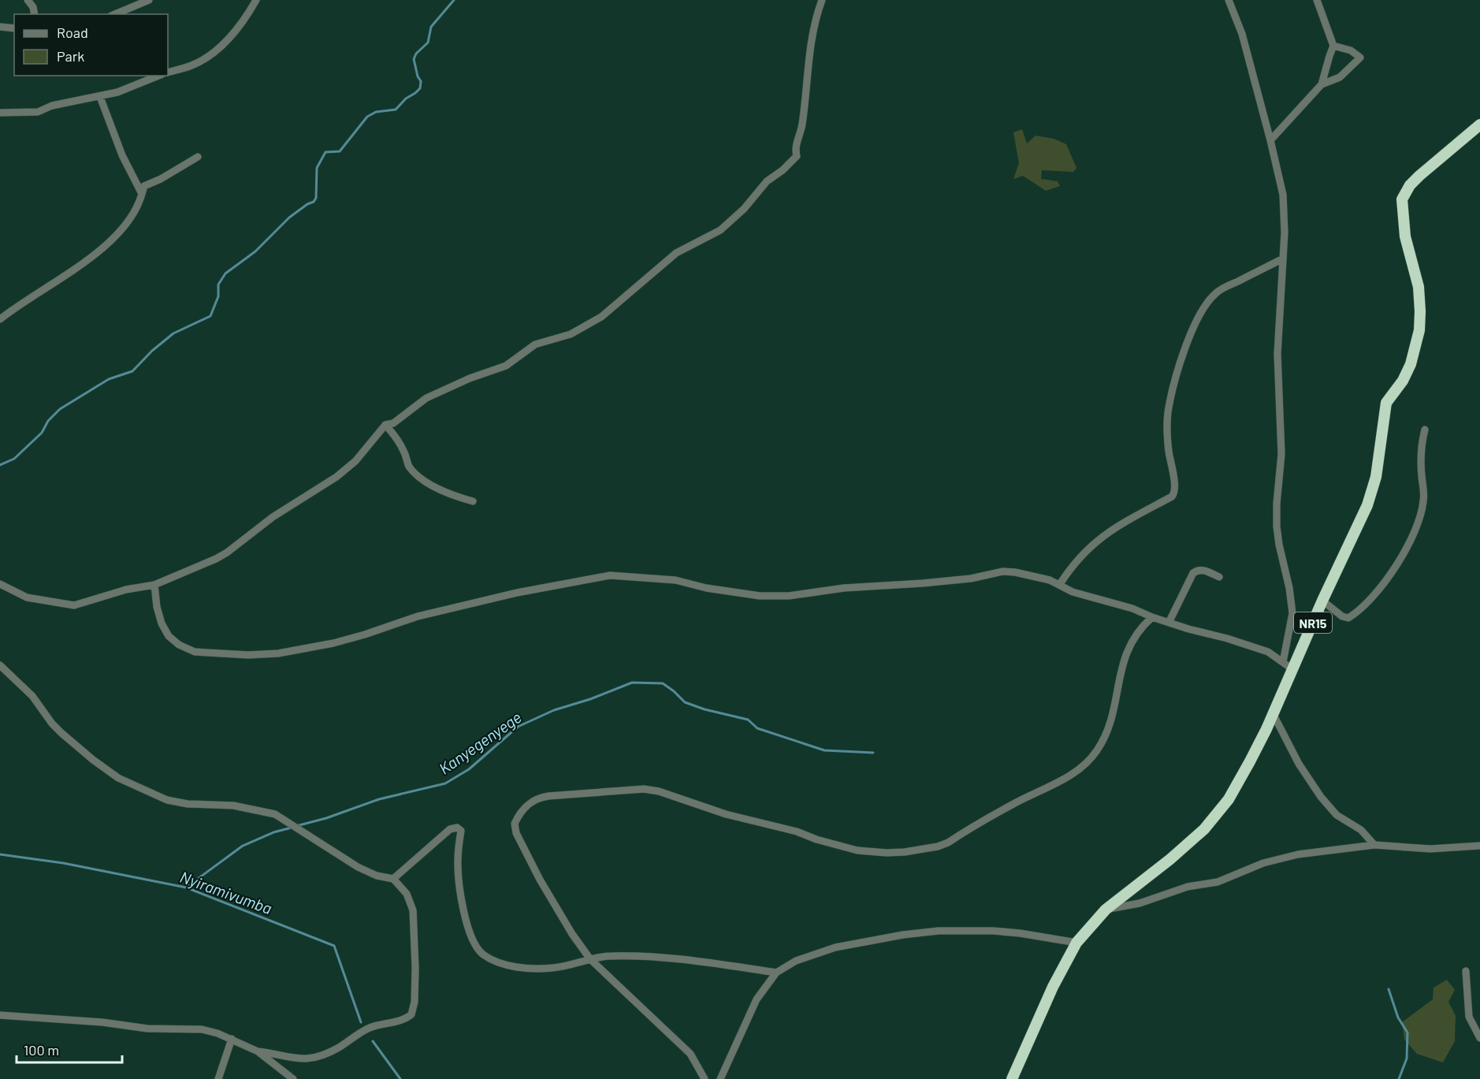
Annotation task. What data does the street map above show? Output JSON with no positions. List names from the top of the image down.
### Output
{
  "streets": {
    "highway": ["NR15"]
  },
  "water": ["Kanyegenyege", "Nyiramivumba"],
  "legend": ["Road", "Park"],
  "scale_bar": "100 m"
}
